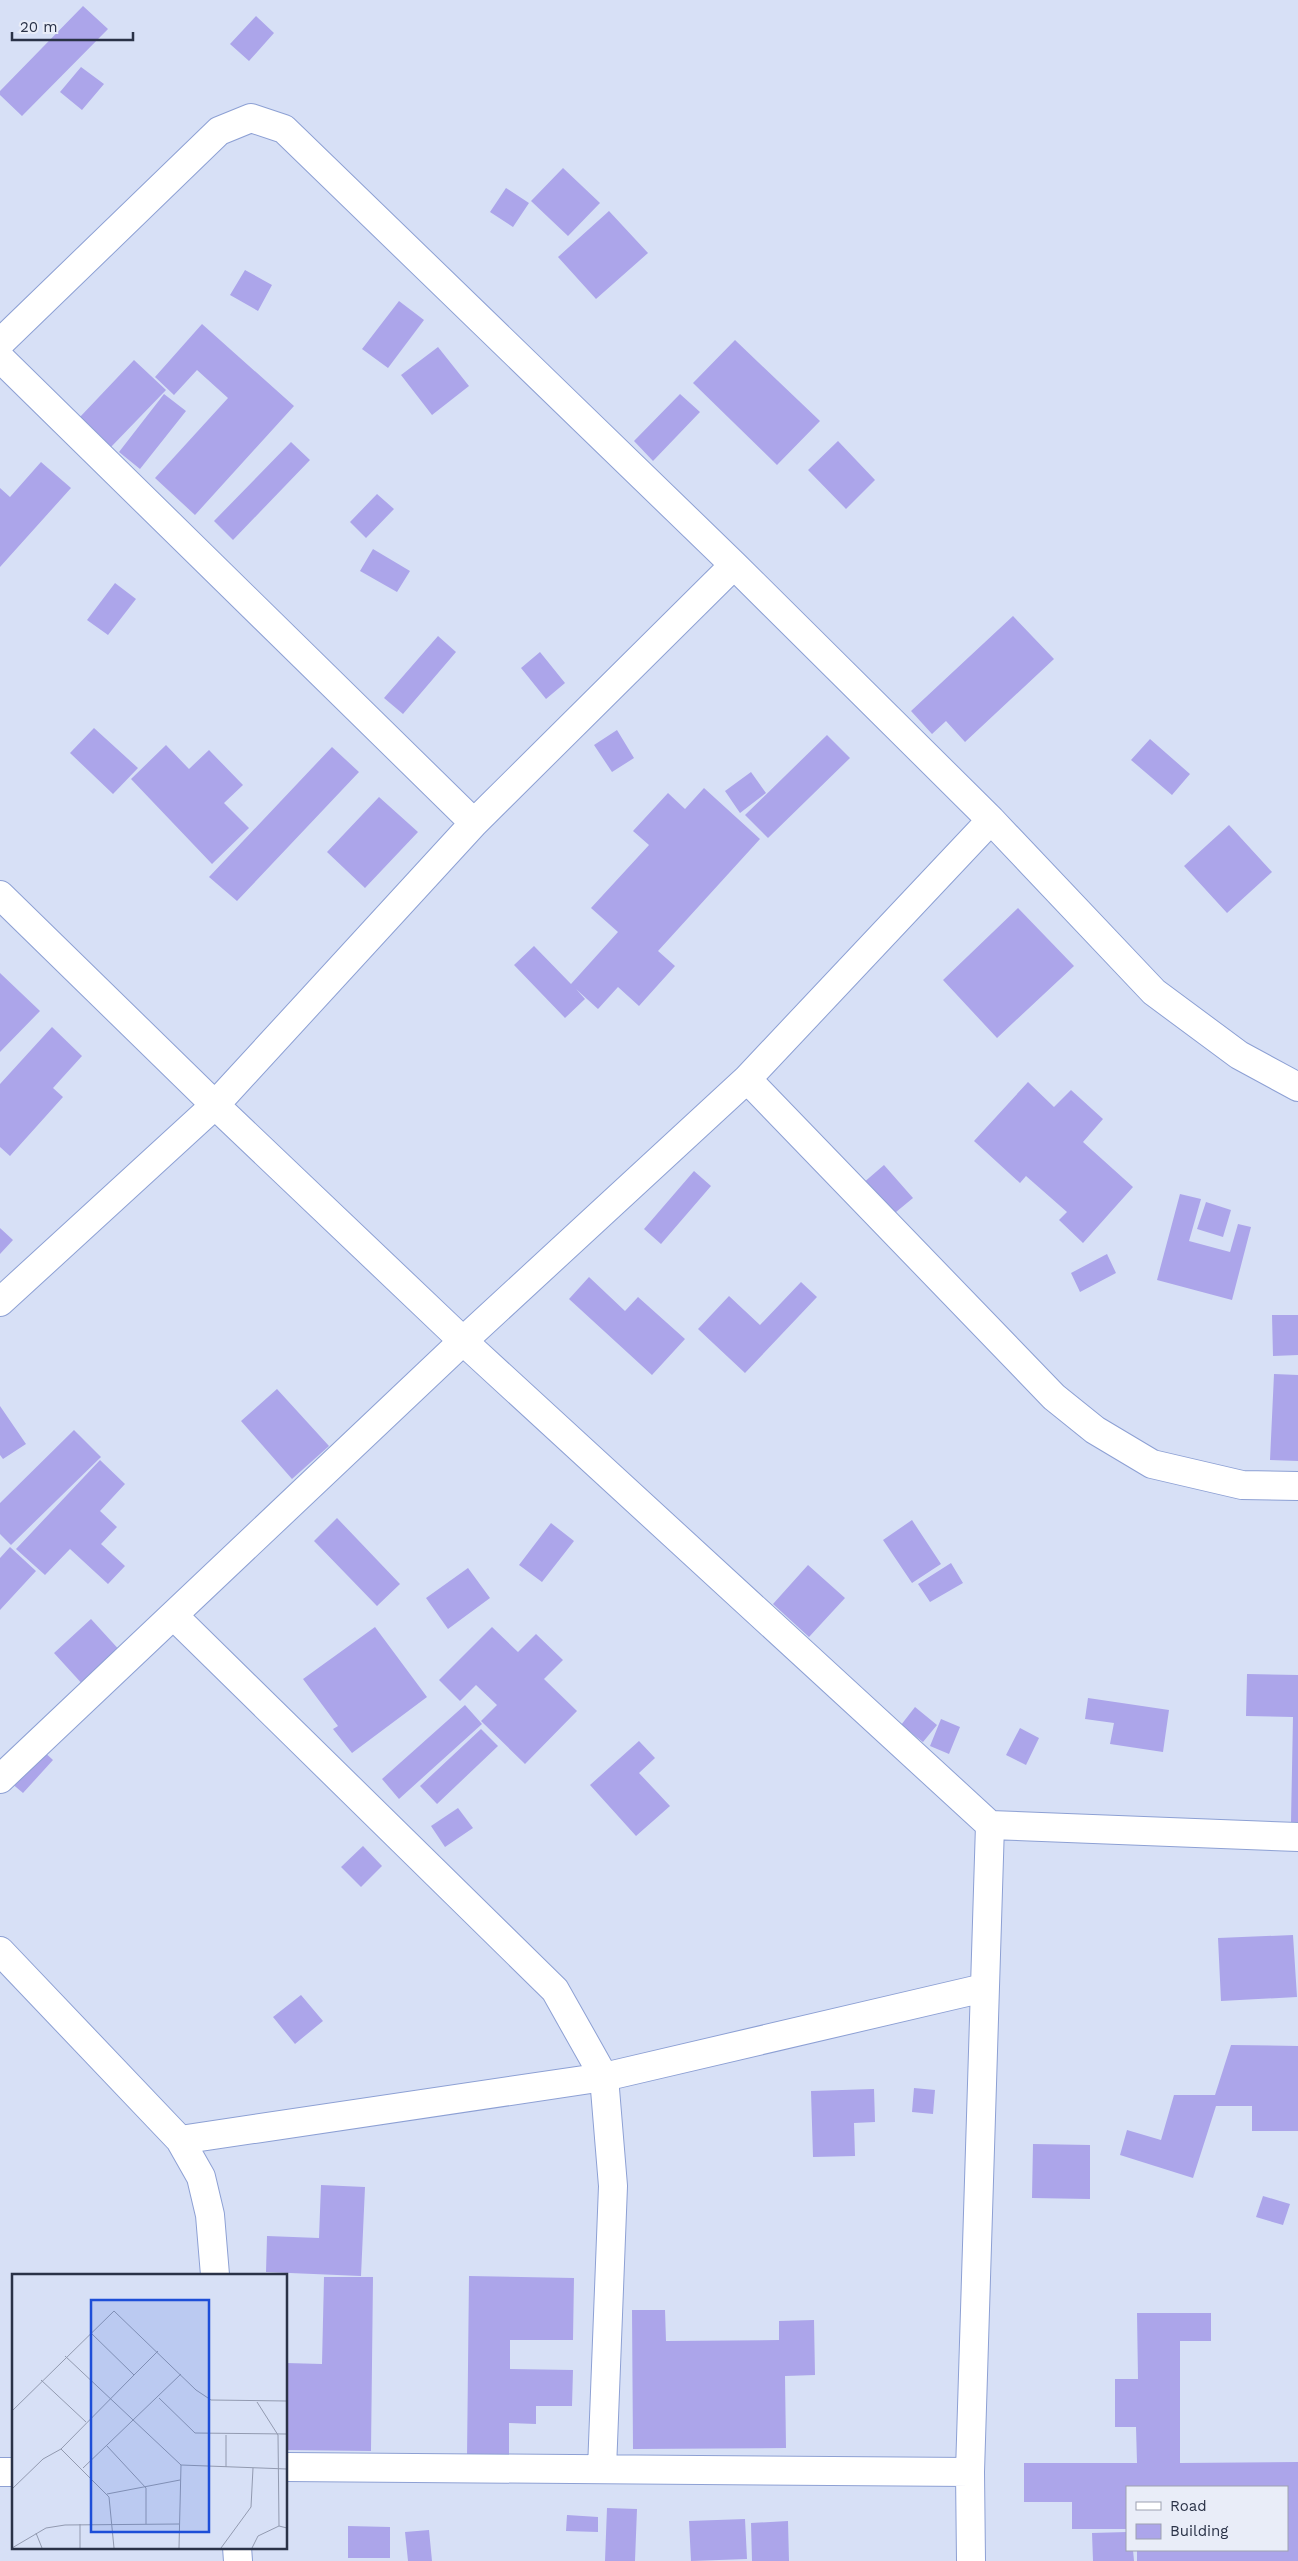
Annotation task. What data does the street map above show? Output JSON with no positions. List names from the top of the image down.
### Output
{
  "legend": ["Road", "Building"],
  "scale_bar": "20 m"
}
